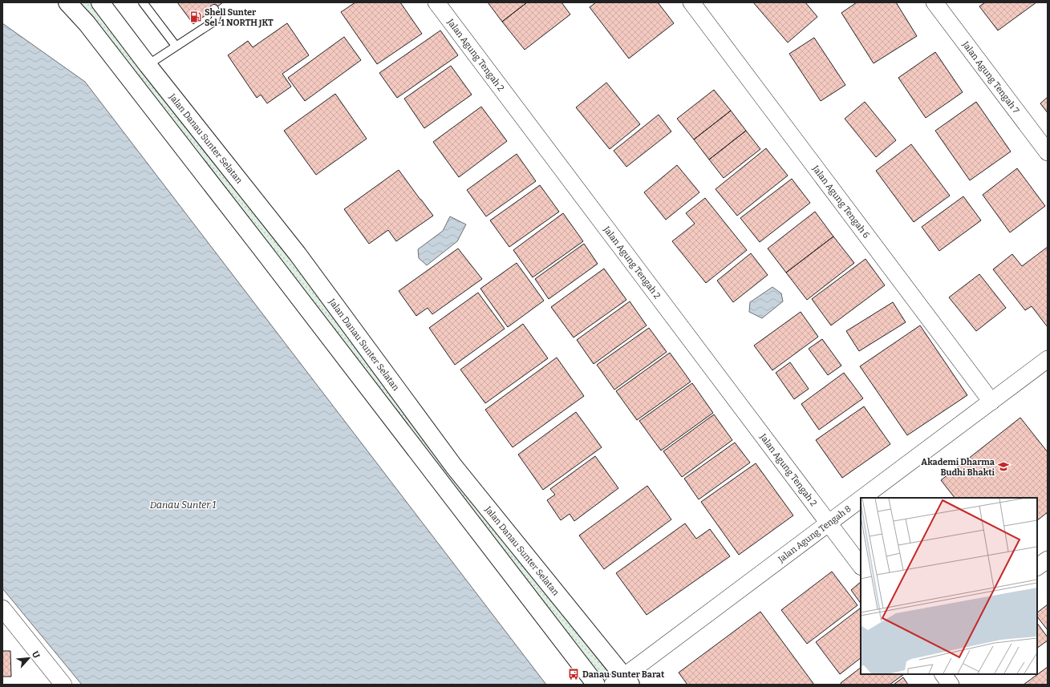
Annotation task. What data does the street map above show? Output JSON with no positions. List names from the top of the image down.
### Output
{
  "streets": {
    "street": [
      "Jalan Agung Tengah 2",
      "Jalan Agung Tengah 7",
      "Jalan Danau Sunter Selatan",
      "Jalan Agung Tengah 6",
      "Jalan Agung Tengah 8"
    ]
  },
  "crossings": [
    ["Jalan Agung Tengah 2", "Jalan Agung Tengah 8"],
    ["Jalan Danau Sunter Selatan", "Jalan Agung Tengah 8"],
    ["Jalan Agung Tengah 6", "Jalan Agung Tengah 8"]
  ],
  "water": ["Danau Sunter 1"],
  "places": {
    "fuel station": ["Shell Sunter Sel-1 NORTH JKT"],
    "school or university": ["Akademi Dharma Budhi Bhakti"],
    "bus stop": ["Danau Sunter Barat"]
  },
  "north": "top right"
}
